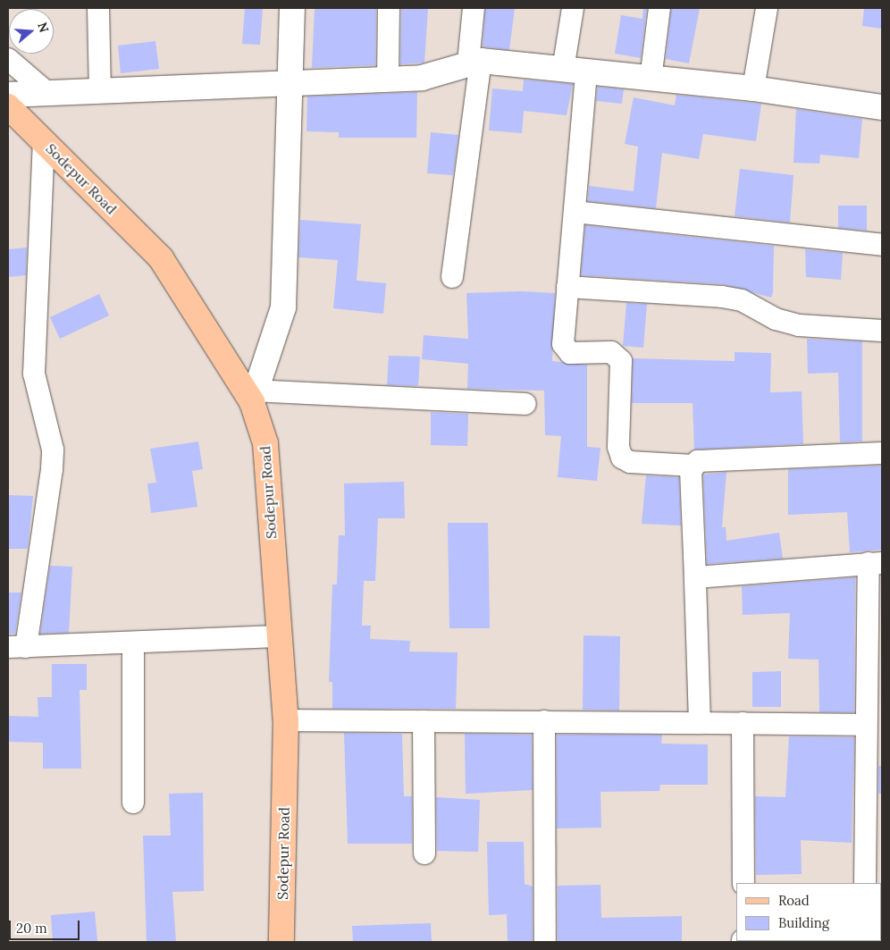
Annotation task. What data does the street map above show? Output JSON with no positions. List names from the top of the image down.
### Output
{
  "streets": {
    "main road": ["Sodepur Road"]
  },
  "legend": ["Road", "Building"],
  "scale_bar": "20 m",
  "north": "right"
}
